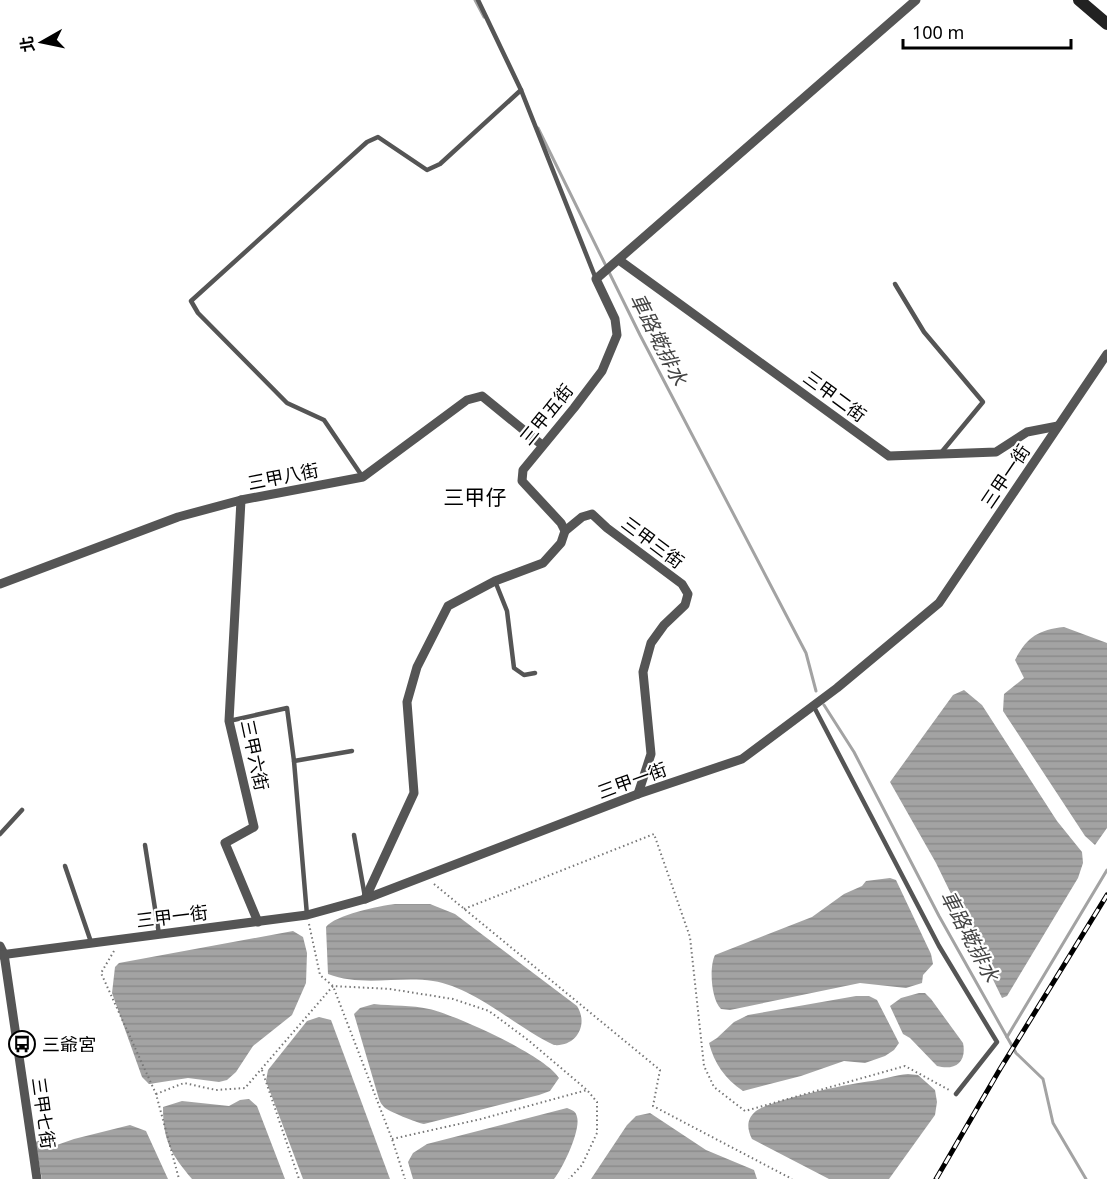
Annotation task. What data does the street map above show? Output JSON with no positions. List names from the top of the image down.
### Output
{
  "streets": {
    "street": [
      "三甲二街",
      "三甲五街",
      "三甲八街",
      "三甲一街",
      "三甲三街",
      "三甲六街",
      "三甲七街"
    ]
  },
  "crossings": [
    ["三甲二街", "三甲一街"],
    ["三甲五街", "三甲八街"],
    ["三甲五街", "三甲三街"],
    ["三甲八街", "三甲六街"],
    ["三甲一街", "三甲三街"],
    ["三甲一街", "三甲六街"],
    ["三甲一街", "三甲七街"]
  ],
  "districts": ["三甲仔"],
  "water": ["車路墘排水"],
  "places": {
    "bus stop": ["三爺宮"]
  },
  "scale_bar": "100 m",
  "north": "left"
}
